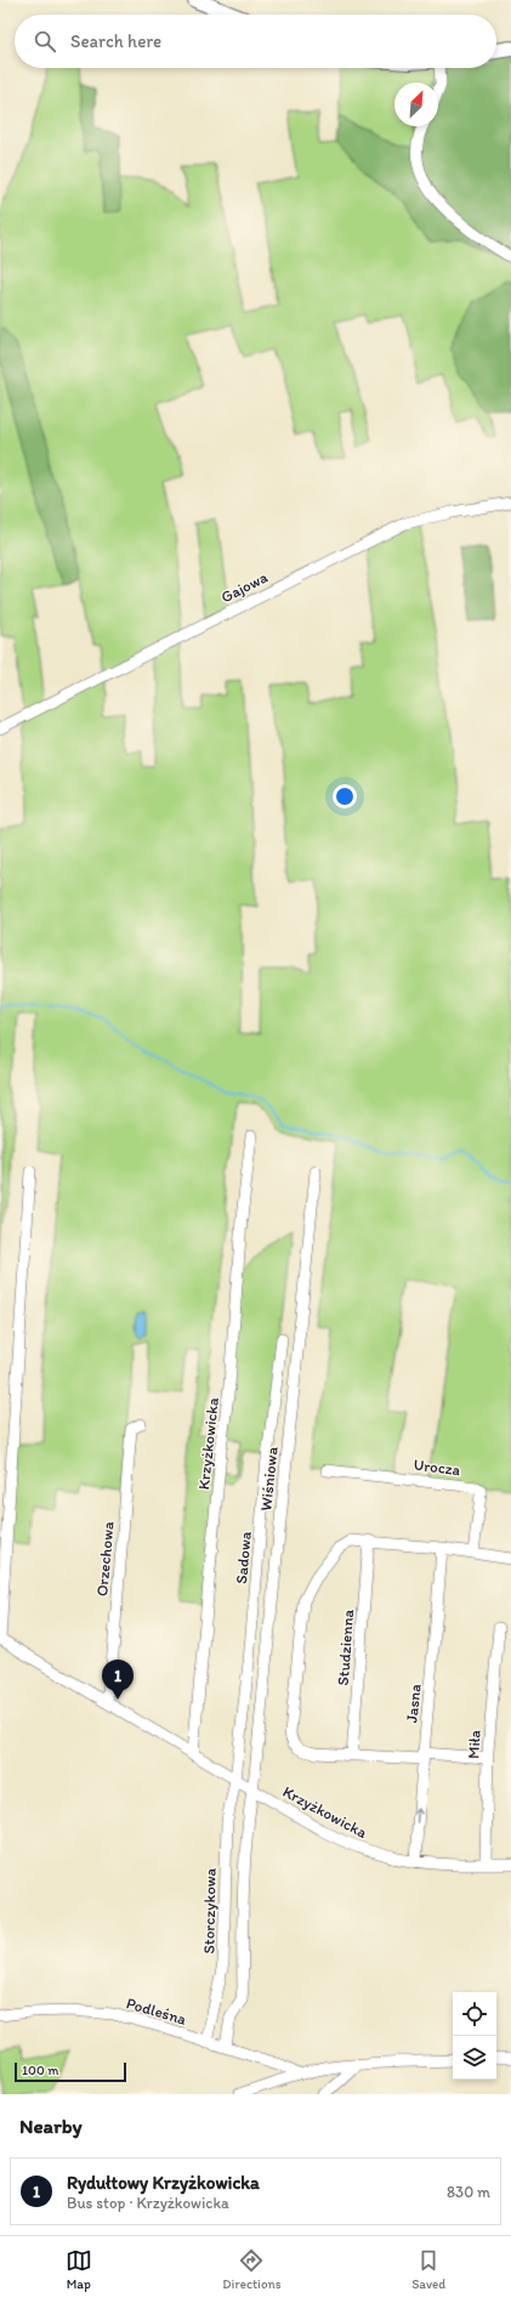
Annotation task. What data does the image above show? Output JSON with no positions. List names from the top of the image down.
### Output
{
  "streets": {
    "street": [
      "Gajowa",
      "Krzyżkowicka",
      "Urocza",
      "Wiśniowa",
      "Sadowa",
      "Orzechowa",
      "Studzienna",
      "Jasna",
      "Miła",
      "Storczykowa",
      "Podleśna"
    ]
  },
  "crossings": [
    ["Krzyżkowicka", "Wiśniowa"],
    ["Krzyżkowicka", "Sadowa"],
    ["Krzyżkowicka", "Orzechowa"],
    ["Krzyżkowicka", "Jasna"],
    ["Krzyżkowicka", "Miła"],
    ["Krzyżkowicka", "Storczykowa"],
    ["Wiśniowa", "Podleśna"],
    ["Sadowa", "Storczykowa"],
    ["Storczykowa", "Podleśna"]
  ],
  "scale_bar": "100 m",
  "north": "top right",
  "page": {
    "search": "Search here",
    "pins": "1",
    "scale": "100 m",
    "heading": "Nearby",
    "list": [
      {
        "mark": "1",
        "name": "Rydułtowy Krzyżkowicka",
        "note": "Bus stop · Krzyżkowicka",
        "value": "830 m"
      }
    ],
    "nav": ["Map", "Directions", "Saved"]
  }
}
